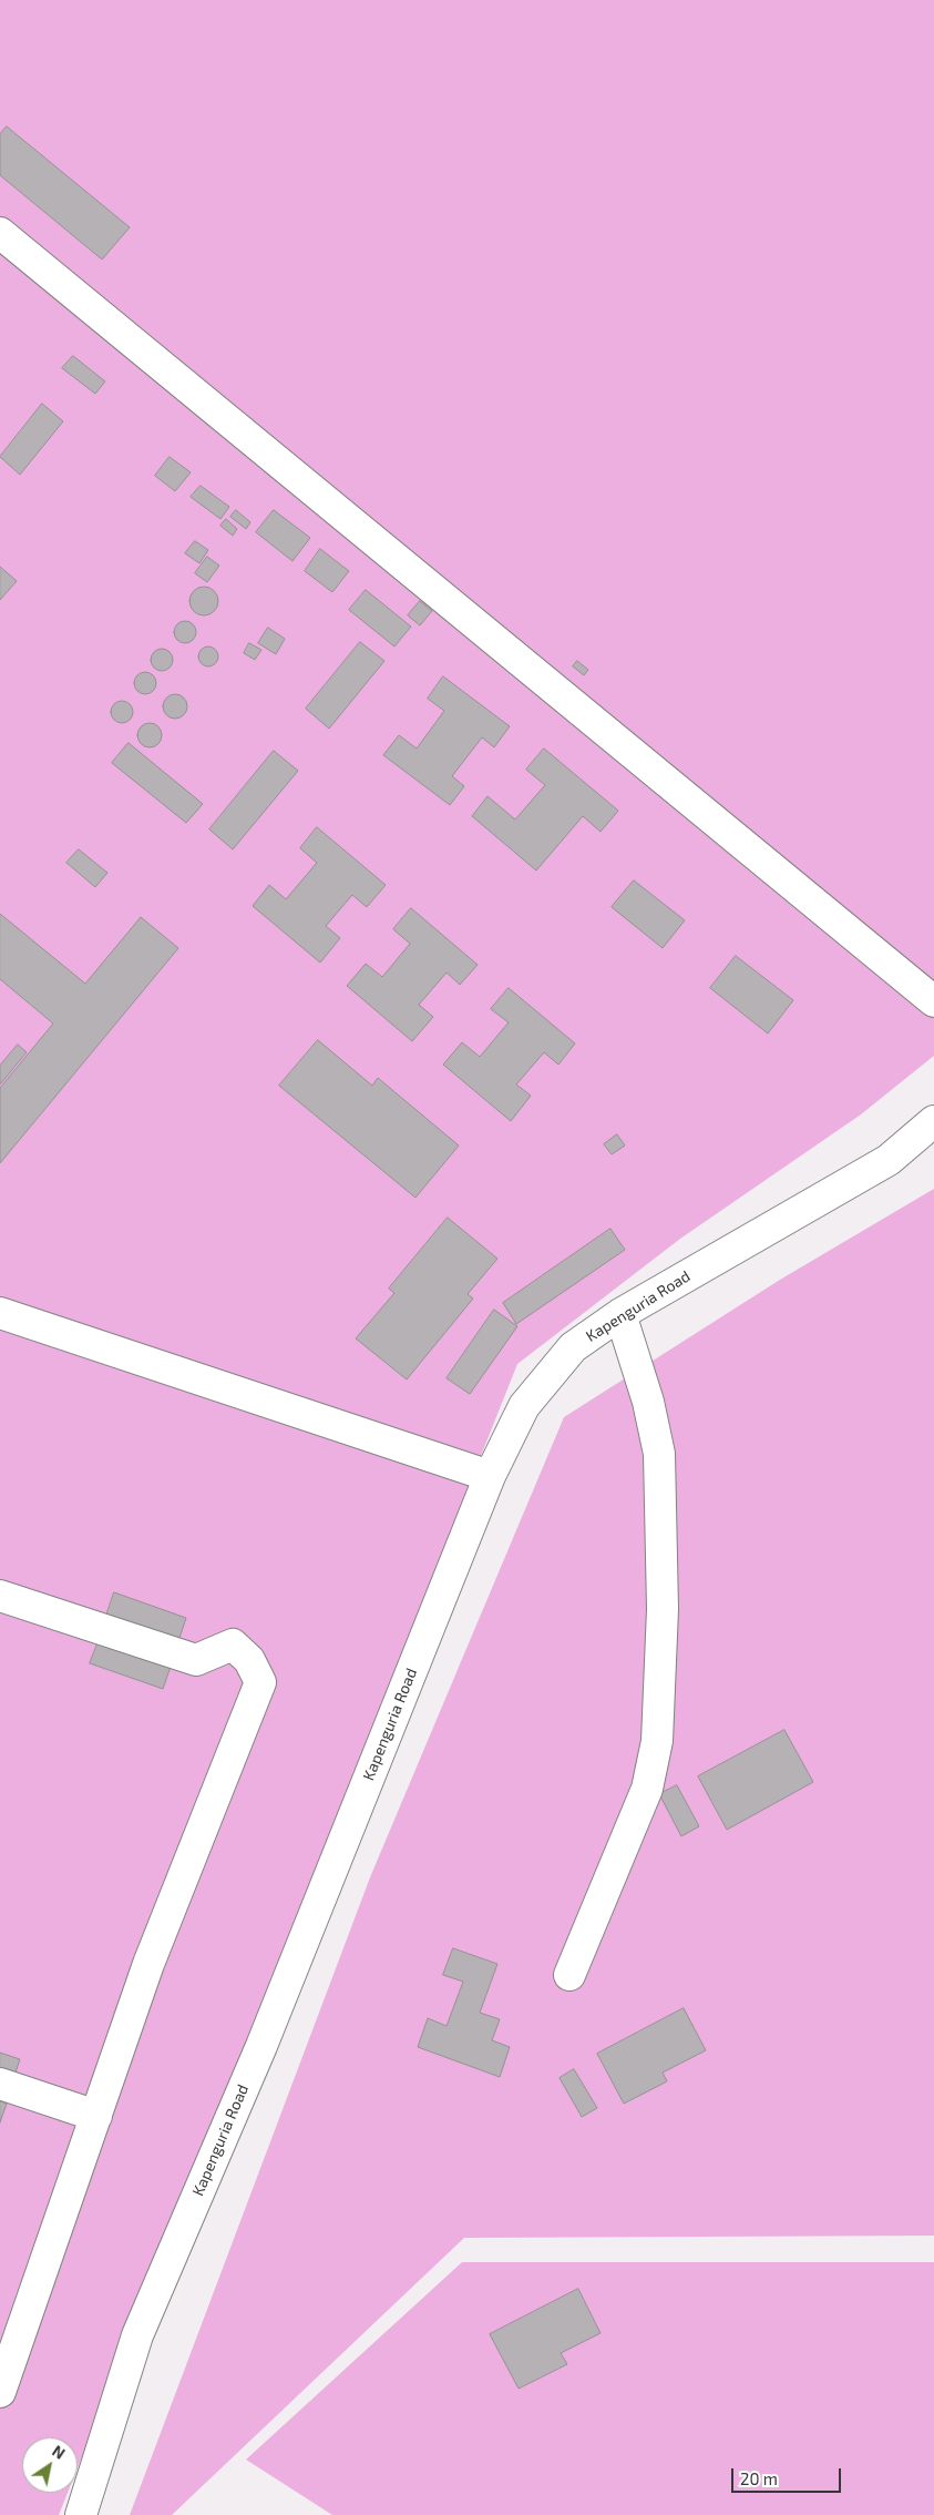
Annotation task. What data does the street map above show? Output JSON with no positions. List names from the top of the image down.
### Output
{
  "streets": {
    "street": ["Kapenguria Road"]
  },
  "scale_bar": "20 m",
  "north": "top right"
}
